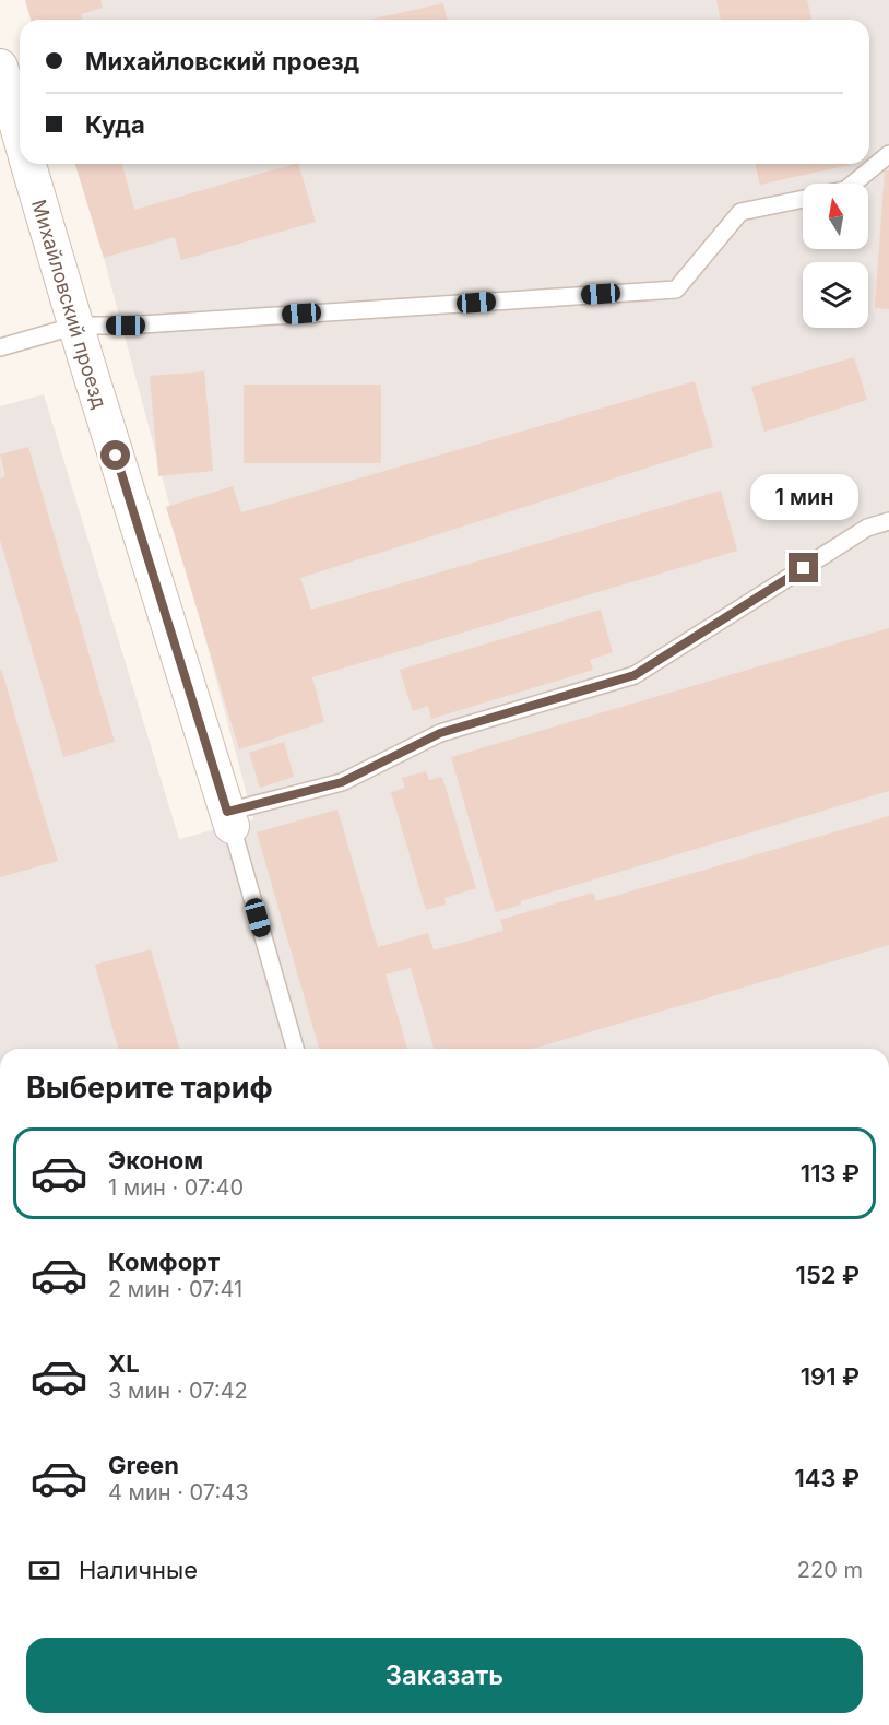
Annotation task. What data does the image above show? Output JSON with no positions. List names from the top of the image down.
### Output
{
  "streets": {
    "street": ["Михайловский проезд"]
  },
  "north": "top",
  "page": {
    "banner": ["Михайловский проезд", "Куда"],
    "bubble": "1 мин",
    "heading": "Выберите тариф",
    "list": [
      {
        "name": "Эконом",
        "note": "1 мин · 07:40",
        "value": "113 ₽"
      },
      {
        "name": "Комфорт",
        "note": "2 мин · 07:41",
        "value": "152 ₽"
      },
      {
        "name": "XL",
        "note": "3 мин · 07:42",
        "value": "191 ₽"
      },
      {
        "name": "Green",
        "note": "4 мин · 07:43",
        "value": "143 ₽"
      }
    ],
    "pay": ["Наличные", "220 m"],
    "buttons": "Заказать"
  }
}
